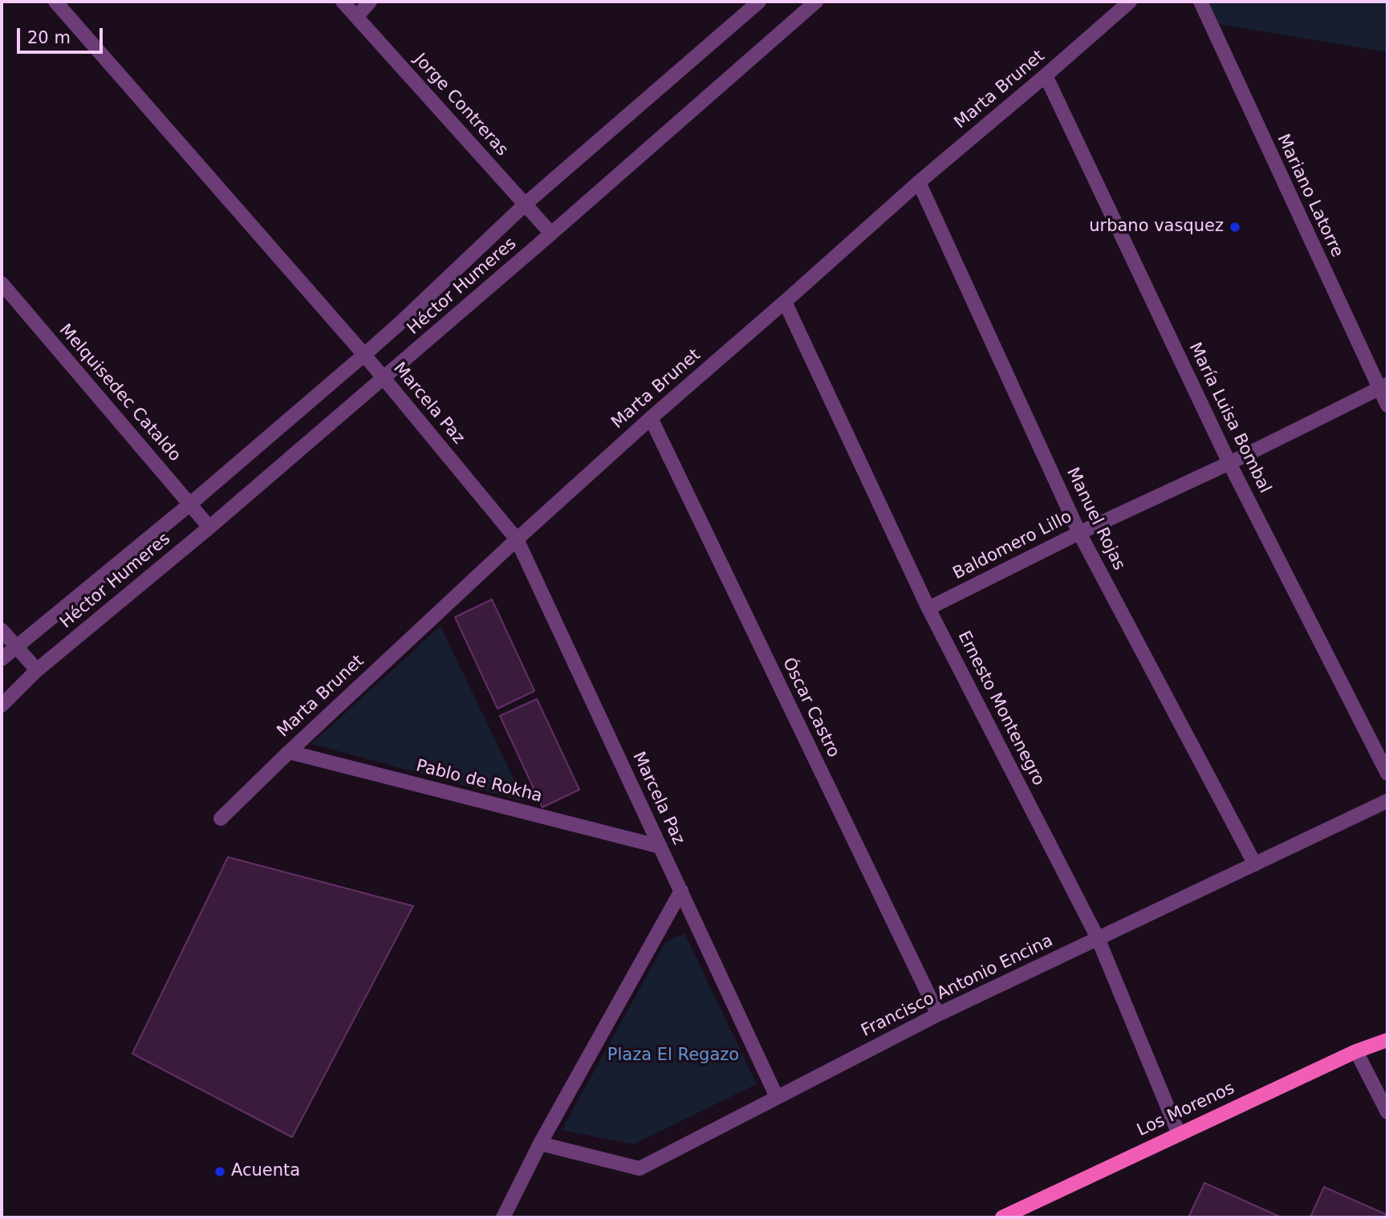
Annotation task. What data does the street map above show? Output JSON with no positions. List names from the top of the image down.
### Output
{
  "streets": {
    "main road": ["Los Morenos"],
    "street": [
      "Marta Brunet",
      "Jorge Contreras",
      "Mariano Latorre",
      "Héctor Humeres",
      "Melquisedec Cataldo",
      "Marcela Paz",
      "María Luisa Bombal",
      "Manuel Rojas",
      "Baldomero Lillo",
      "Óscar Castro",
      "Ernesto Montenegro",
      "Pablo de Rokha",
      "Francisco Antonio Encina"
    ]
  },
  "crossings": [
    ["Marta Brunet", "Marcela Paz"],
    ["Marta Brunet", "María Luisa Bombal"],
    ["Marta Brunet", "Manuel Rojas"],
    ["Marta Brunet", "Óscar Castro"],
    ["Marta Brunet", "Ernesto Montenegro"],
    ["Marta Brunet", "Pablo de Rokha"],
    ["Jorge Contreras", "Héctor Humeres"],
    ["Mariano Latorre", "Baldomero Lillo"],
    ["Héctor Humeres", "Melquisedec Cataldo"],
    ["Héctor Humeres", "Marcela Paz"],
    ["Marcela Paz", "Pablo de Rokha"],
    ["Marcela Paz", "Francisco Antonio Encina"],
    ["María Luisa Bombal", "Baldomero Lillo"],
    ["Manuel Rojas", "Baldomero Lillo"],
    ["Manuel Rojas", "Francisco Antonio Encina"],
    ["Baldomero Lillo", "Ernesto Montenegro"],
    ["Óscar Castro", "Francisco Antonio Encina"],
    ["Ernesto Montenegro", "Francisco Antonio Encina"],
    ["Ernesto Montenegro", "Los Morenos"]
  ],
  "parks": ["Plaza El Regazo"],
  "places": ["urbano vasquez", "Acuenta"],
  "scale_bar": "20 m"
}
